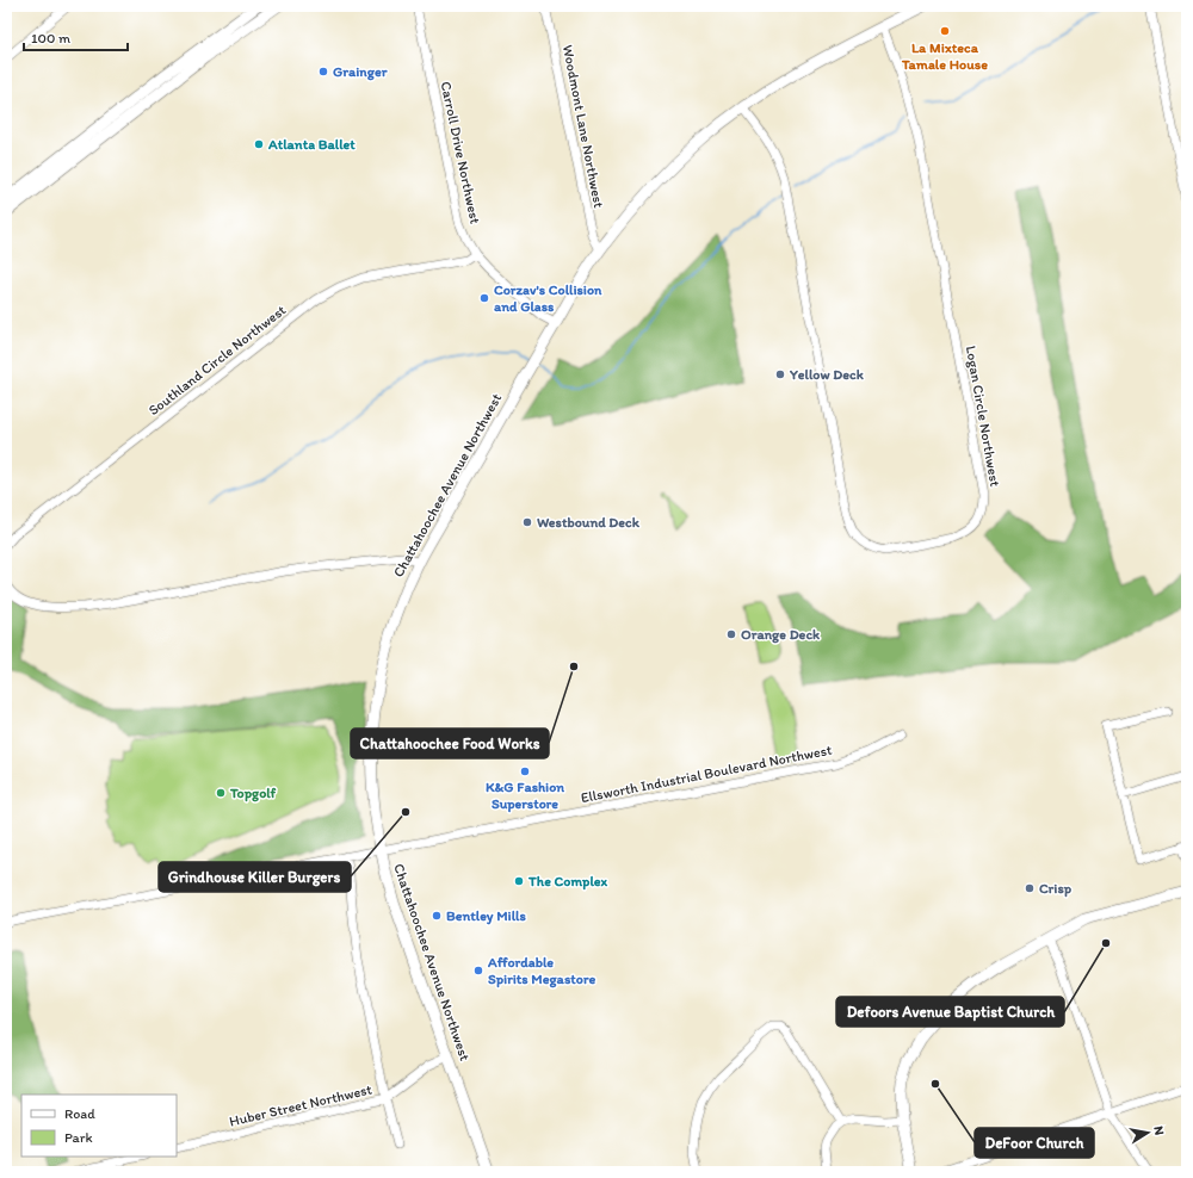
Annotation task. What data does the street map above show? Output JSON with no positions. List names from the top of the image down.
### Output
{
  "streets": {
    "street": [
      "Woodmont Lane Northwest",
      "Carroll Drive Northwest",
      "Southland Circle Northwest",
      "Logan Circle Northwest",
      "Chattahoochee Avenue Northwest",
      "Ellsworth Industrial Boulevard Northwest",
      "Huber Street Northwest"
    ]
  },
  "crossings": [
    ["Woodmont Lane Northwest", "Chattahoochee Avenue Northwest"],
    ["Carroll Drive Northwest", "Southland Circle Northwest"],
    ["Carroll Drive Northwest", "Chattahoochee Avenue Northwest"],
    ["Logan Circle Northwest", "Chattahoochee Avenue Northwest"],
    ["Chattahoochee Avenue Northwest", "Ellsworth Industrial Boulevard Northwest"],
    ["Chattahoochee Avenue Northwest", "Huber Street Northwest"]
  ],
  "places": [
    "La Mixteca Tamale House",
    "Grainger",
    "Atlanta Ballet",
    "Corzav's Collision and Glass",
    "Yellow Deck",
    "Westbound Deck",
    "Orange Deck",
    "Chattahoochee Food Works",
    "K&G Fashion Superstore",
    "Topgolf",
    "Grindhouse Killer Burgers",
    "The Complex",
    "Crisp",
    "Bentley Mills",
    "Defoors Avenue Baptist Church",
    "Affordable Spirits Megastore",
    "DeFoor Church"
  ],
  "legend": ["Road", "Park"],
  "scale_bar": "100 m",
  "north": "right"
}
